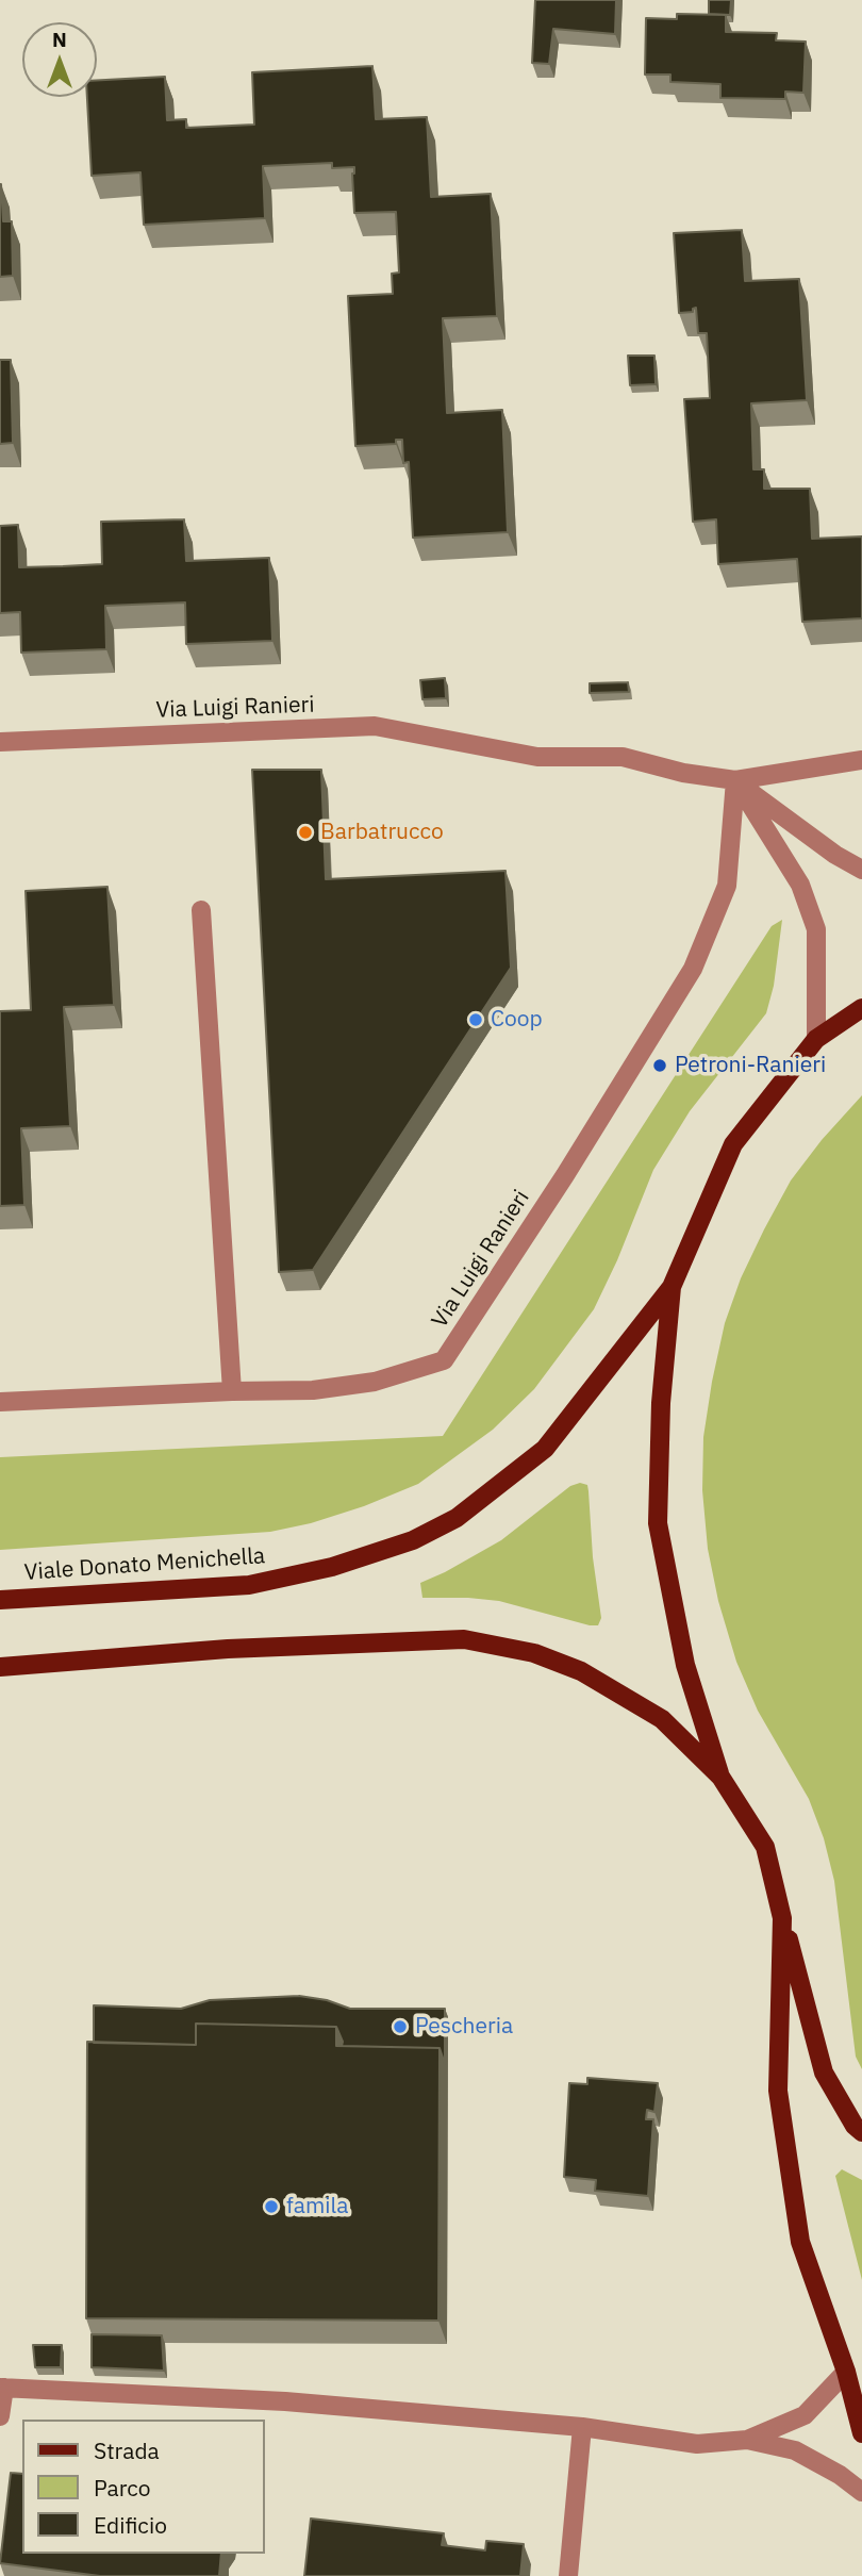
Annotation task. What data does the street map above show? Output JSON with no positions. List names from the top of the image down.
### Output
{
  "streets": {
    "main road": ["Viale Donato Menichella"],
    "street": ["Via Luigi Ranieri"]
  },
  "places": [
    "Barbatrucco",
    "Coop",
    "Petroni-Ranieri",
    "Pescheria",
    "famila"
  ],
  "legend": ["Strada", "Parco", "Edificio"],
  "north": "top"
}
